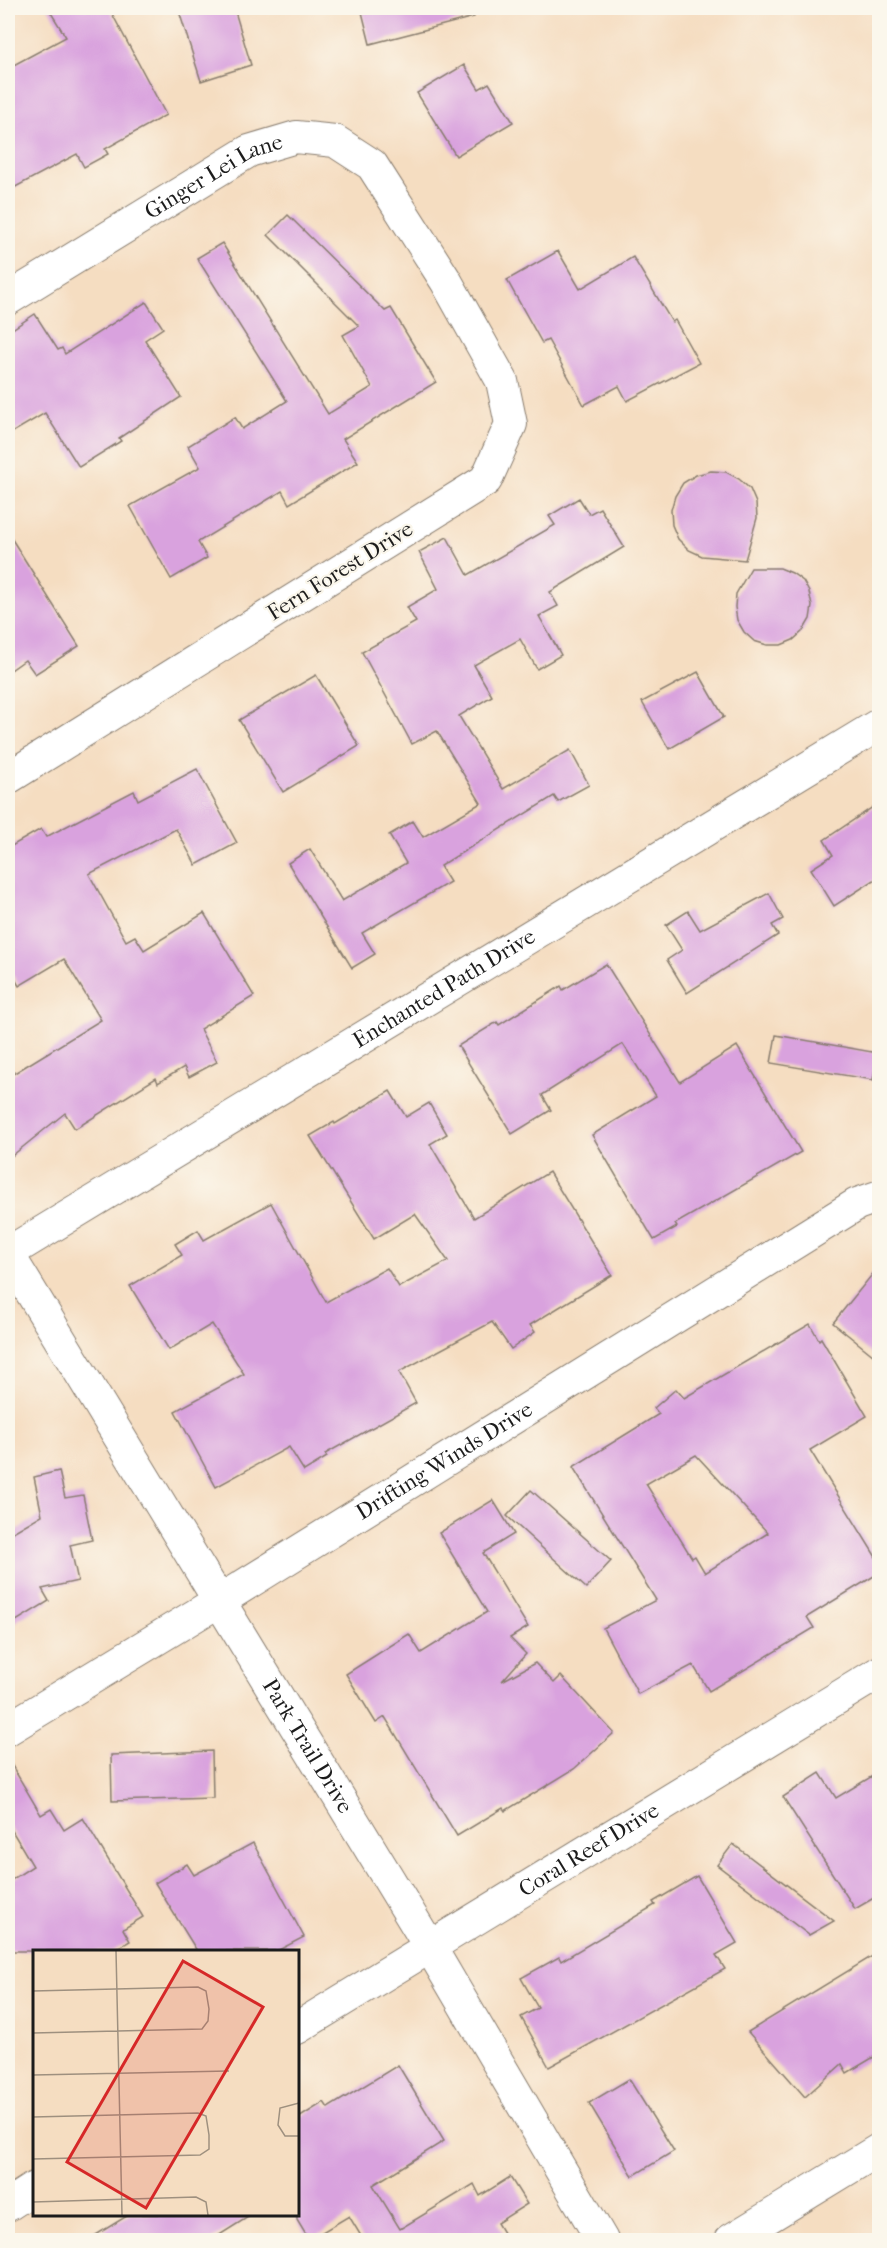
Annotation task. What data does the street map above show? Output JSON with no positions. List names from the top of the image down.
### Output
{
  "streets": {
    "street": [
      "Ginger Lei Lane",
      "Fern Forest Drive",
      "Enchanted Path Drive",
      "Drifting Winds Drive",
      "Park Trail Drive",
      "Coral Reef Drive"
    ]
  },
  "crossings": [
    ["Ginger Lei Lane", "Fern Forest Drive"],
    ["Enchanted Path Drive", "Park Trail Drive"],
    ["Drifting Winds Drive", "Park Trail Drive"],
    ["Park Trail Drive", "Coral Reef Drive"]
  ]
}
